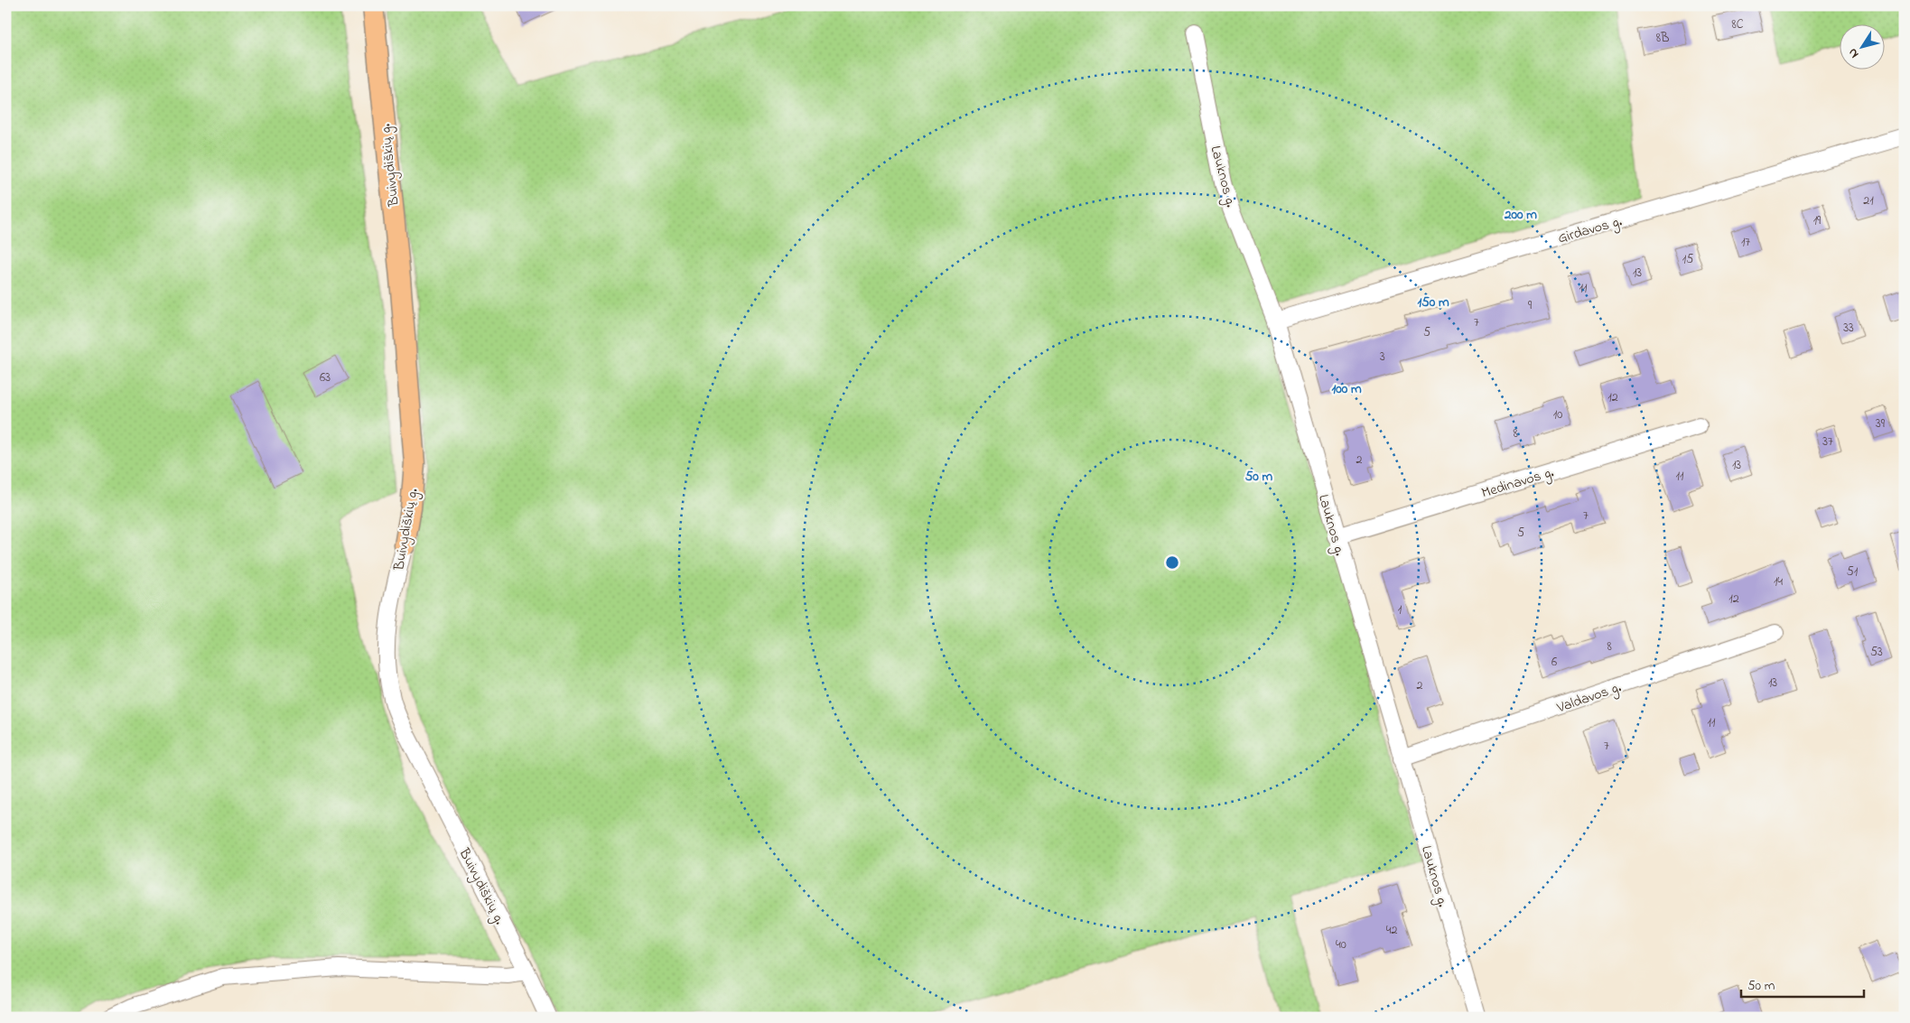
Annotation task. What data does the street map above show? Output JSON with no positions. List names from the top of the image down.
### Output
{
  "streets": {
    "main road": ["Buivydiškių g."],
    "street": [
      "Lauknos g.",
      "Girdavos g.",
      "Medinavos g.",
      "Valdavos g."
    ]
  },
  "crossings": [
    ["Lauknos g.", "Girdavos g."],
    ["Lauknos g.", "Medinavos g."],
    ["Lauknos g.", "Valdavos g."]
  ],
  "house_numbers": [
    "8C",
    "8B",
    "21",
    "19",
    "17",
    "15",
    "13",
    "11",
    "9",
    "7",
    "33",
    "5",
    "3",
    "63",
    "12",
    "10",
    "39",
    "8",
    "37",
    "2",
    "13",
    "11",
    "7",
    "5",
    "51",
    "14",
    "12",
    "1",
    "8",
    "53",
    "6",
    "13",
    "2",
    "11",
    "7",
    "42",
    "40"
  ],
  "scale_bar": "50 m",
  "north": "bottom left",
  "rings": [
    "200 m",
    "150 m",
    "100 m",
    "50 m"
  ]
}
